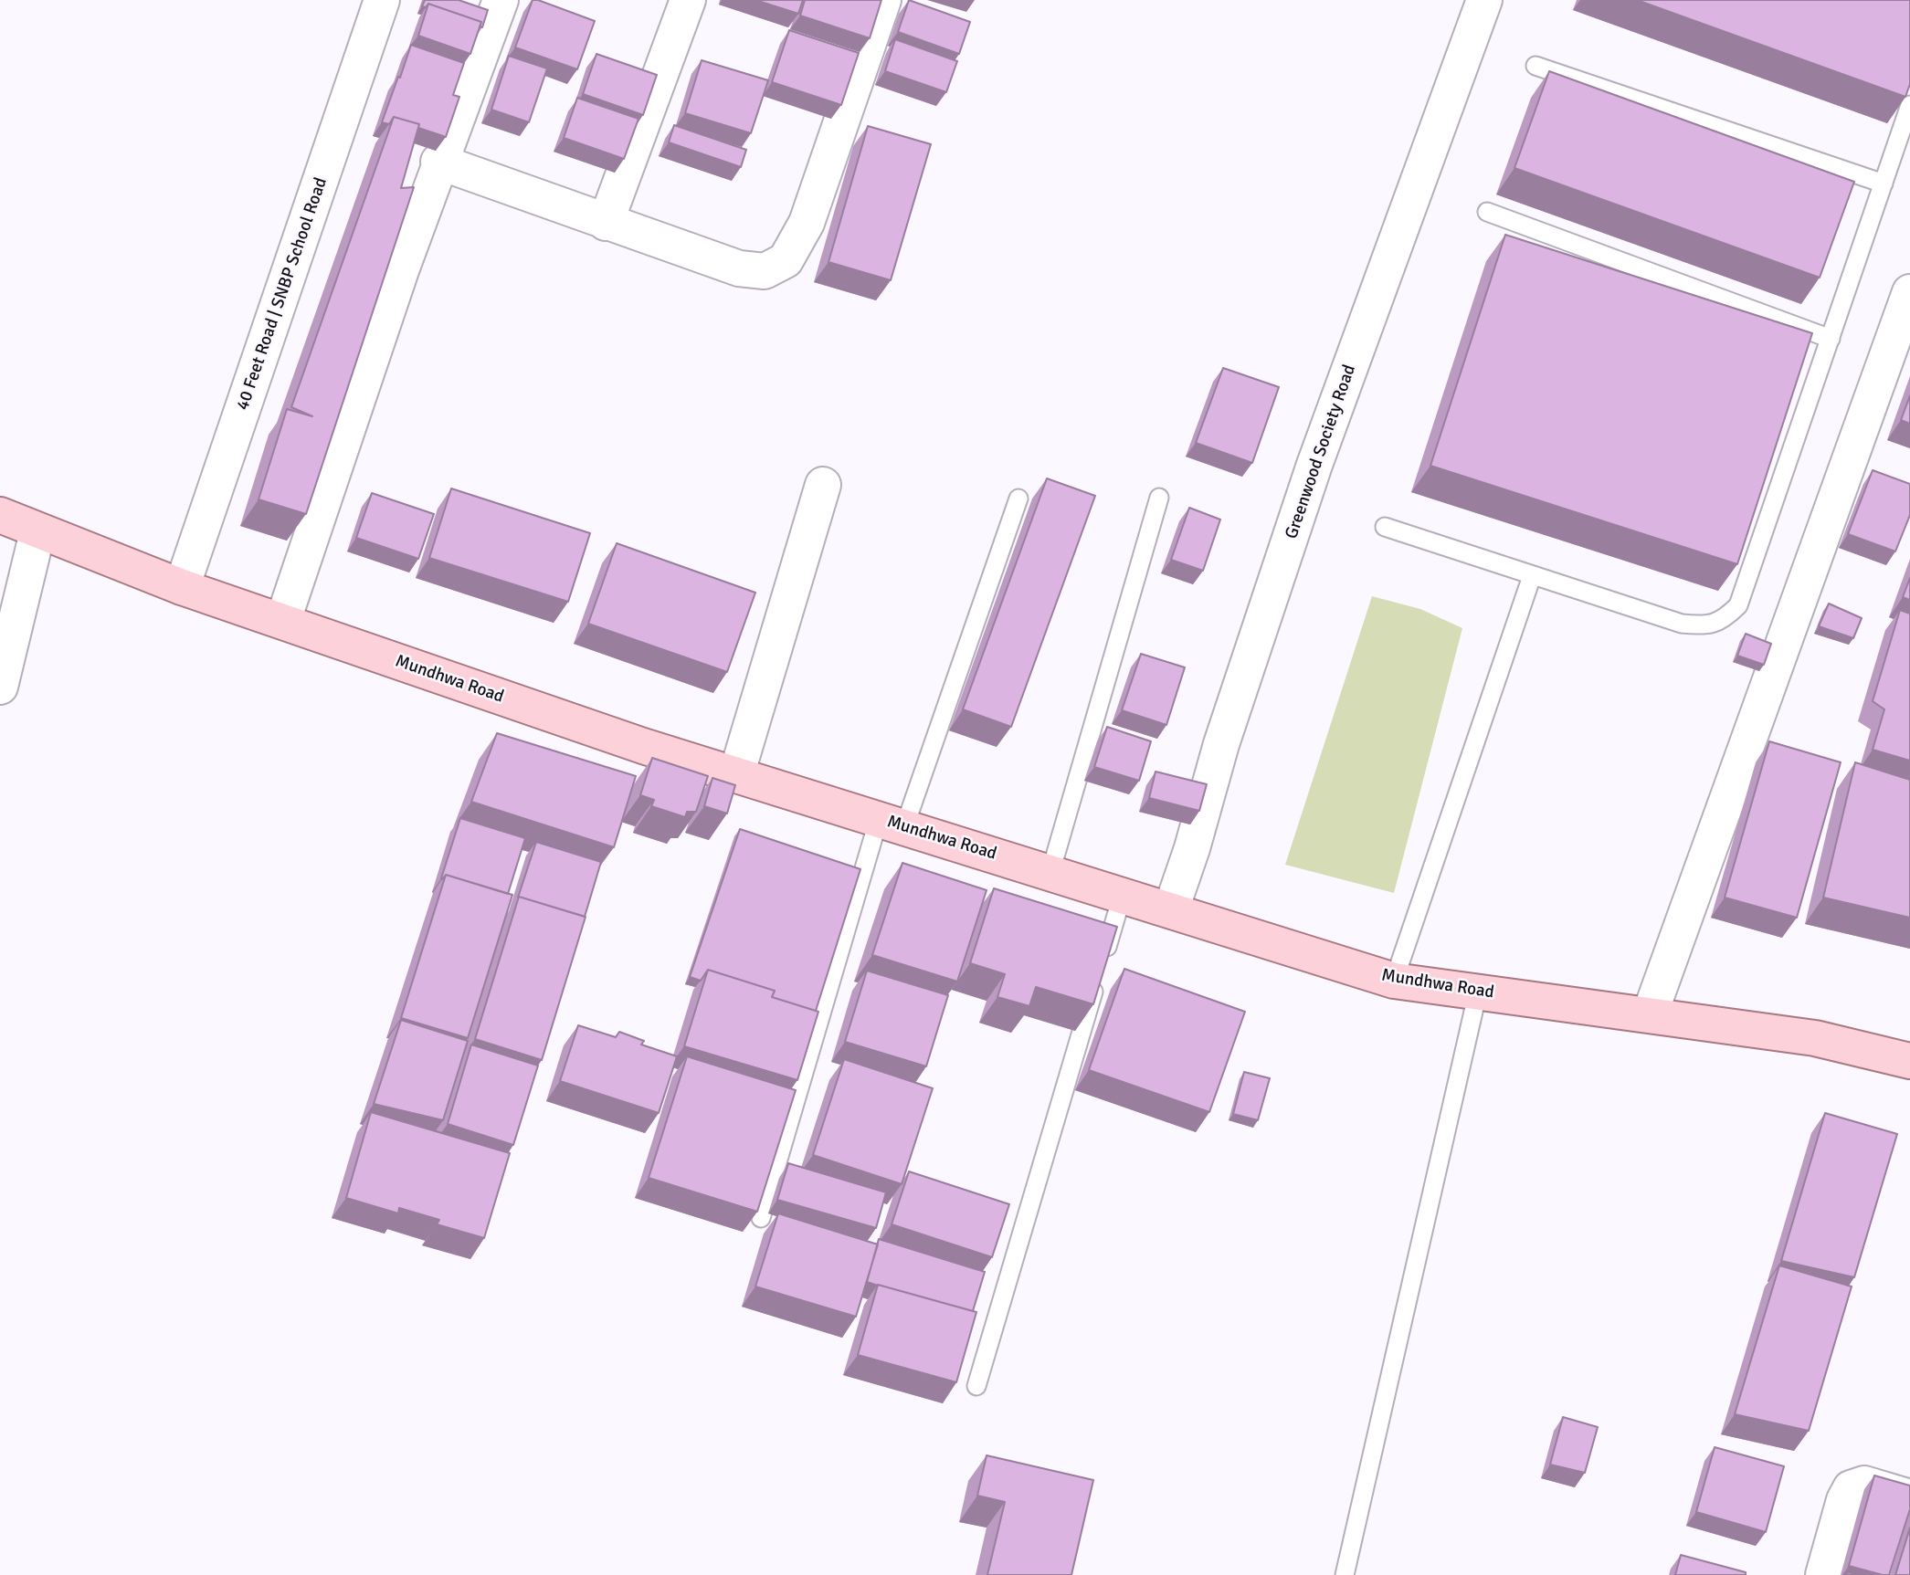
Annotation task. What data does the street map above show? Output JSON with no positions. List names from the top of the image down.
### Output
{
  "streets": {
    "main road": ["Mundhwa Road"],
    "street": ["40 Feet Road | SNBP School Road", "Greenwood Society Road"]
  },
  "crossings": [
    ["40 Feet Road | SNBP School Road", "Mundhwa Road"],
    ["Greenwood Society Road", "Mundhwa Road"]
  ]
}
